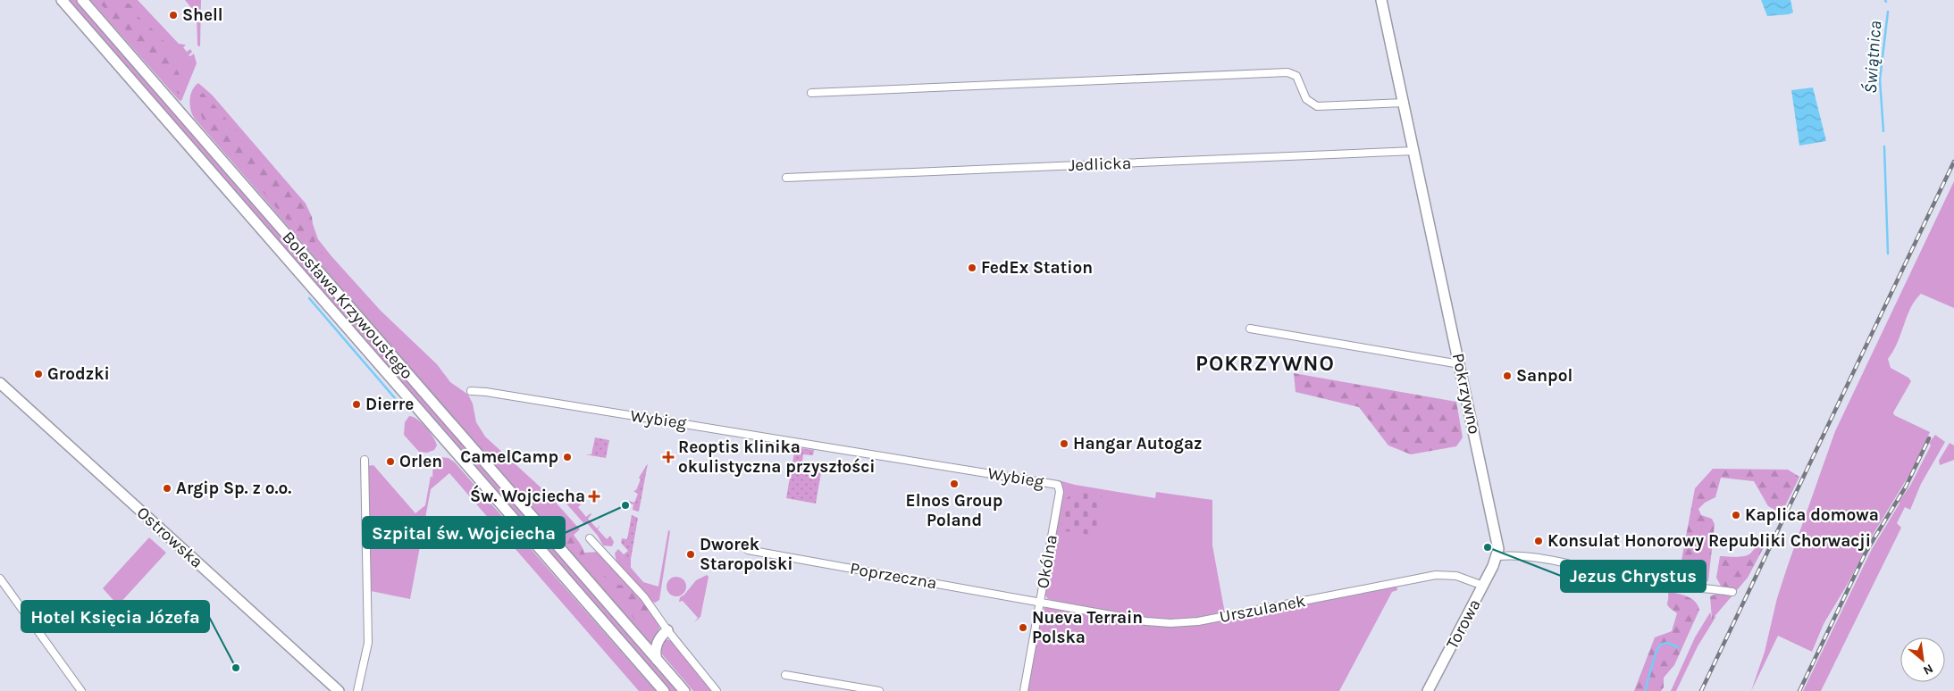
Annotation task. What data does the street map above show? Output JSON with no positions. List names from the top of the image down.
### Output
{
  "streets": {
    "main road": [
      "Bolesława Krzywoustego",
      "Pokrzywno",
      "Ostrowska",
      "Torowa"
    ],
    "street": [
      "Jedlicka",
      "Wybieg",
      "Okólna",
      "Poprzeczna",
      "Urszulanek"
    ]
  },
  "crossings": [
    ["Jedlicka", "Pokrzywno"],
    ["Pokrzywno", "Torowa"],
    ["Wybieg", "Okólna"],
    ["Okólna", "Poprzeczna"],
    ["Okólna", "Urszulanek"],
    ["Poprzeczna", "Urszulanek"],
    ["Urszulanek", "Torowa"]
  ],
  "districts": ["POKRZYWNO"],
  "water": ["Świątnica"],
  "places": {
    "other": [
      "Shell",
      "FedEx Station",
      "Grodzki",
      "Sanpol",
      "Dierre",
      "Hangar Autogaz",
      "CamelCamp",
      "Orlen",
      "Elnos Group Poland",
      "Argip Sp. z o.o.",
      "Szpital św. Wojciecha",
      "Kaplica domowa",
      "Konsulat Honorowy Republiki Chorwacji",
      "Jezus Chrystus",
      "Dworek Staropolski",
      "Nueva Terrain Polska",
      "Hotel Księcia Józefa"
    ],
    "health": ["Reoptis klinika okulistyczna przyszłości", "Św. Wojciecha"]
  },
  "north": "bottom right"
}
